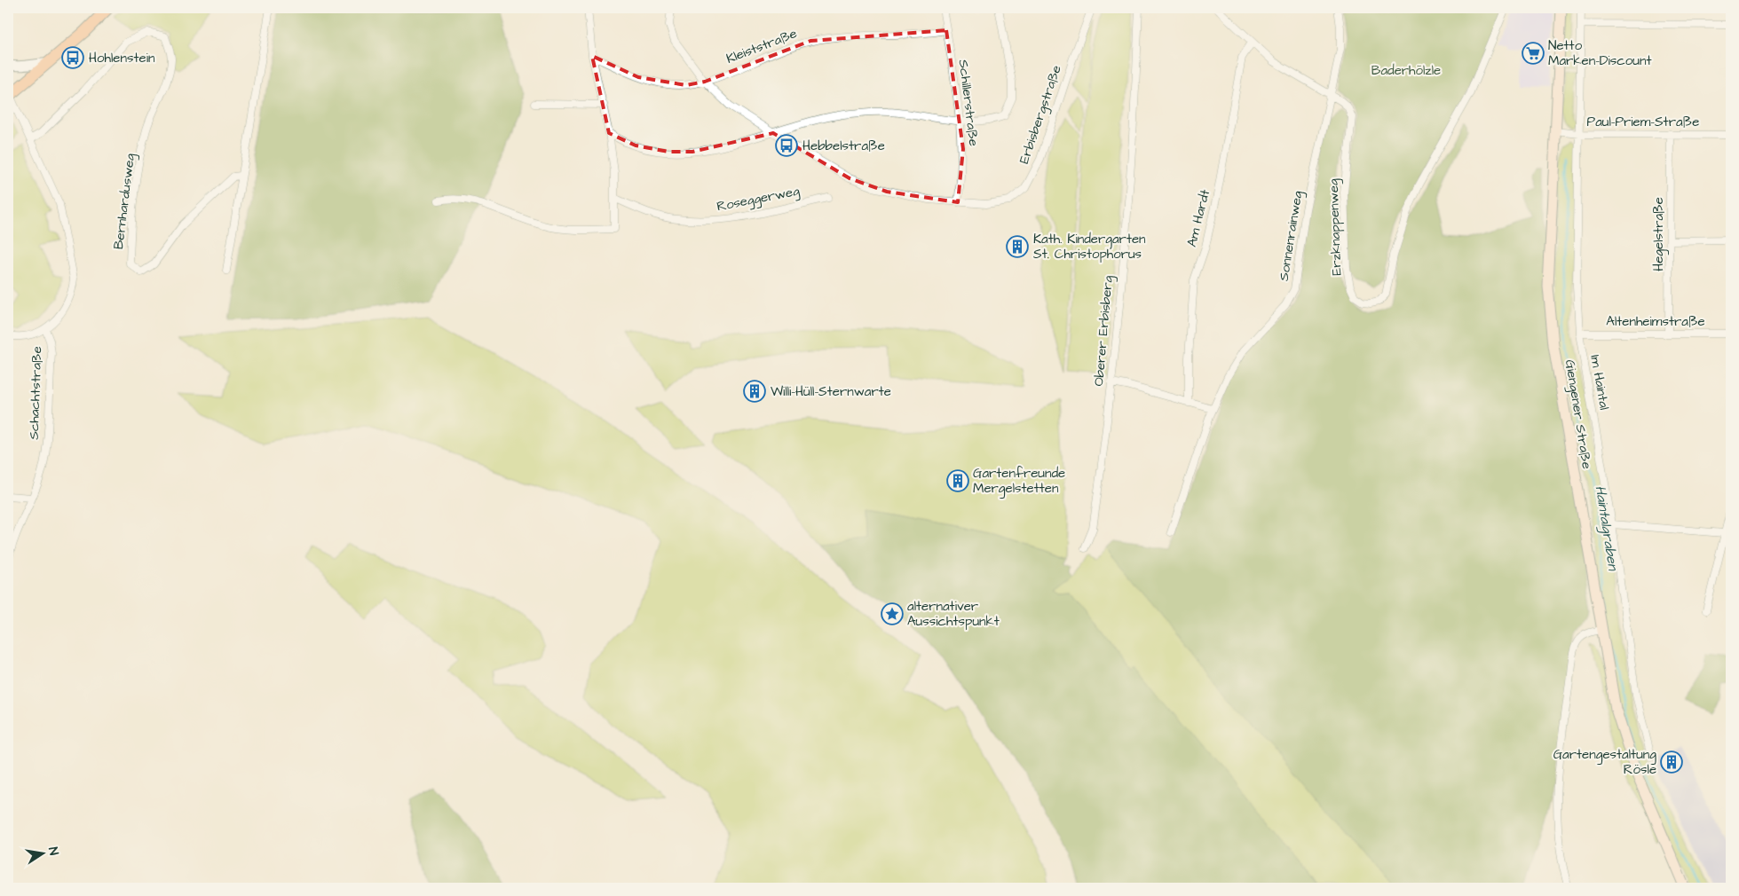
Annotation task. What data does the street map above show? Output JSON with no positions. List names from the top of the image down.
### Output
{
  "streets": {
    "main road": ["Giengener Straße"],
    "street": [
      "Kleiststraße",
      "Schillerstraße",
      "Erbisbergstraße",
      "Paul-Priem-Straße",
      "Roseggerweg",
      "Bernhardusweg",
      "Am Hardt",
      "Erzknappenweg",
      "Hegelstraße",
      "Sonnenrainweg",
      "Altenheimstraße",
      "Oberer Erbisberg",
      "Im Haintal",
      "Schachtstraße"
    ]
  },
  "crossings": [
    ["Kleiststraße", "Schillerstraße"],
    ["Kleiststraße", "Erbisbergstraße"],
    ["Schillerstraße", "Erbisbergstraße"],
    ["Paul-Priem-Straße", "Hegelstraße"],
    ["Paul-Priem-Straße", "Im Haintal"],
    ["Paul-Priem-Straße", "Giengener Straße"],
    ["Bernhardusweg", "Schachtstraße"],
    ["Am Hardt", "Erzknappenweg"],
    ["Erzknappenweg", "Sonnenrainweg"],
    ["Hegelstraße", "Altenheimstraße"],
    ["Altenheimstraße", "Im Haintal"]
  ],
  "water": ["Haintalgraben"],
  "parks": ["Baderhölzle"],
  "places": {
    "supermarket": ["Netto Marken-Discount"],
    "bus stop": ["Hohlenstein", "Hebbelstraße"],
    "building": [
      "Kath. Kindergarten St. Christophorus",
      "Willi-Hüll-Sternwarte",
      "Gartenfreunde Mergelstetten",
      "Gartengestaltung Rösle"
    ],
    "place": ["alternativer Aussichtspunkt"]
  },
  "north": "right"
}
